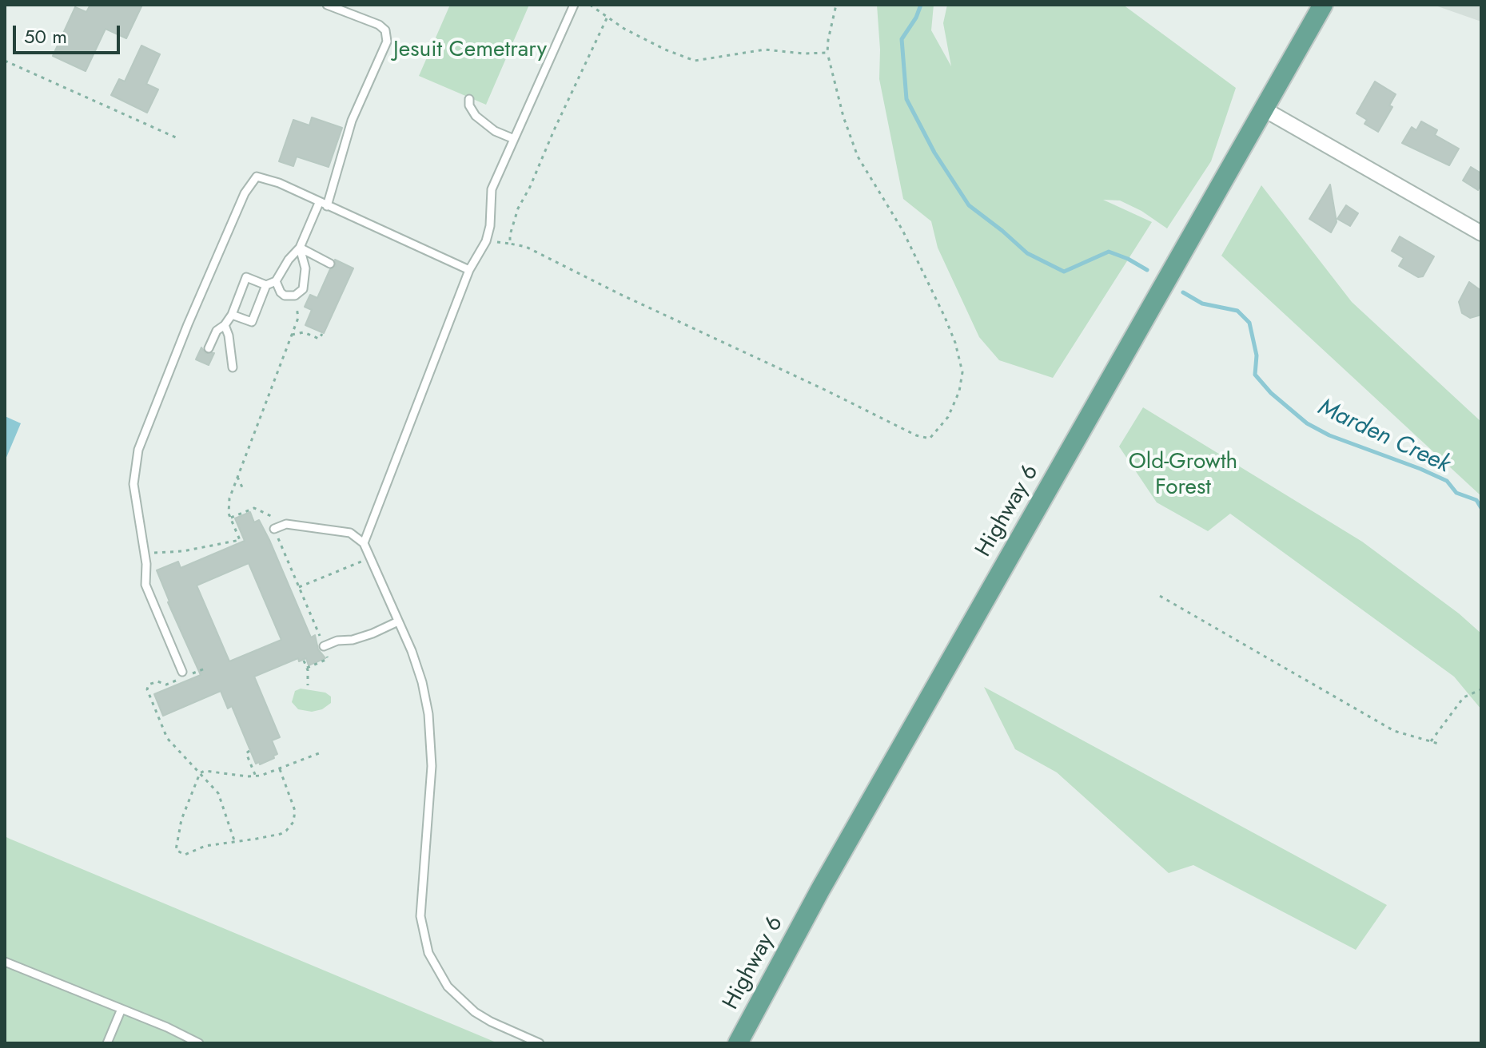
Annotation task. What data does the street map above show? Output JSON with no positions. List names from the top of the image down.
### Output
{
  "streets": {
    "main road": ["Highway 6"]
  },
  "water": ["Marden Creek"],
  "parks": ["Jesuit Cemetrary", "Old-Growth Forest"],
  "scale_bar": "50 m"
}
